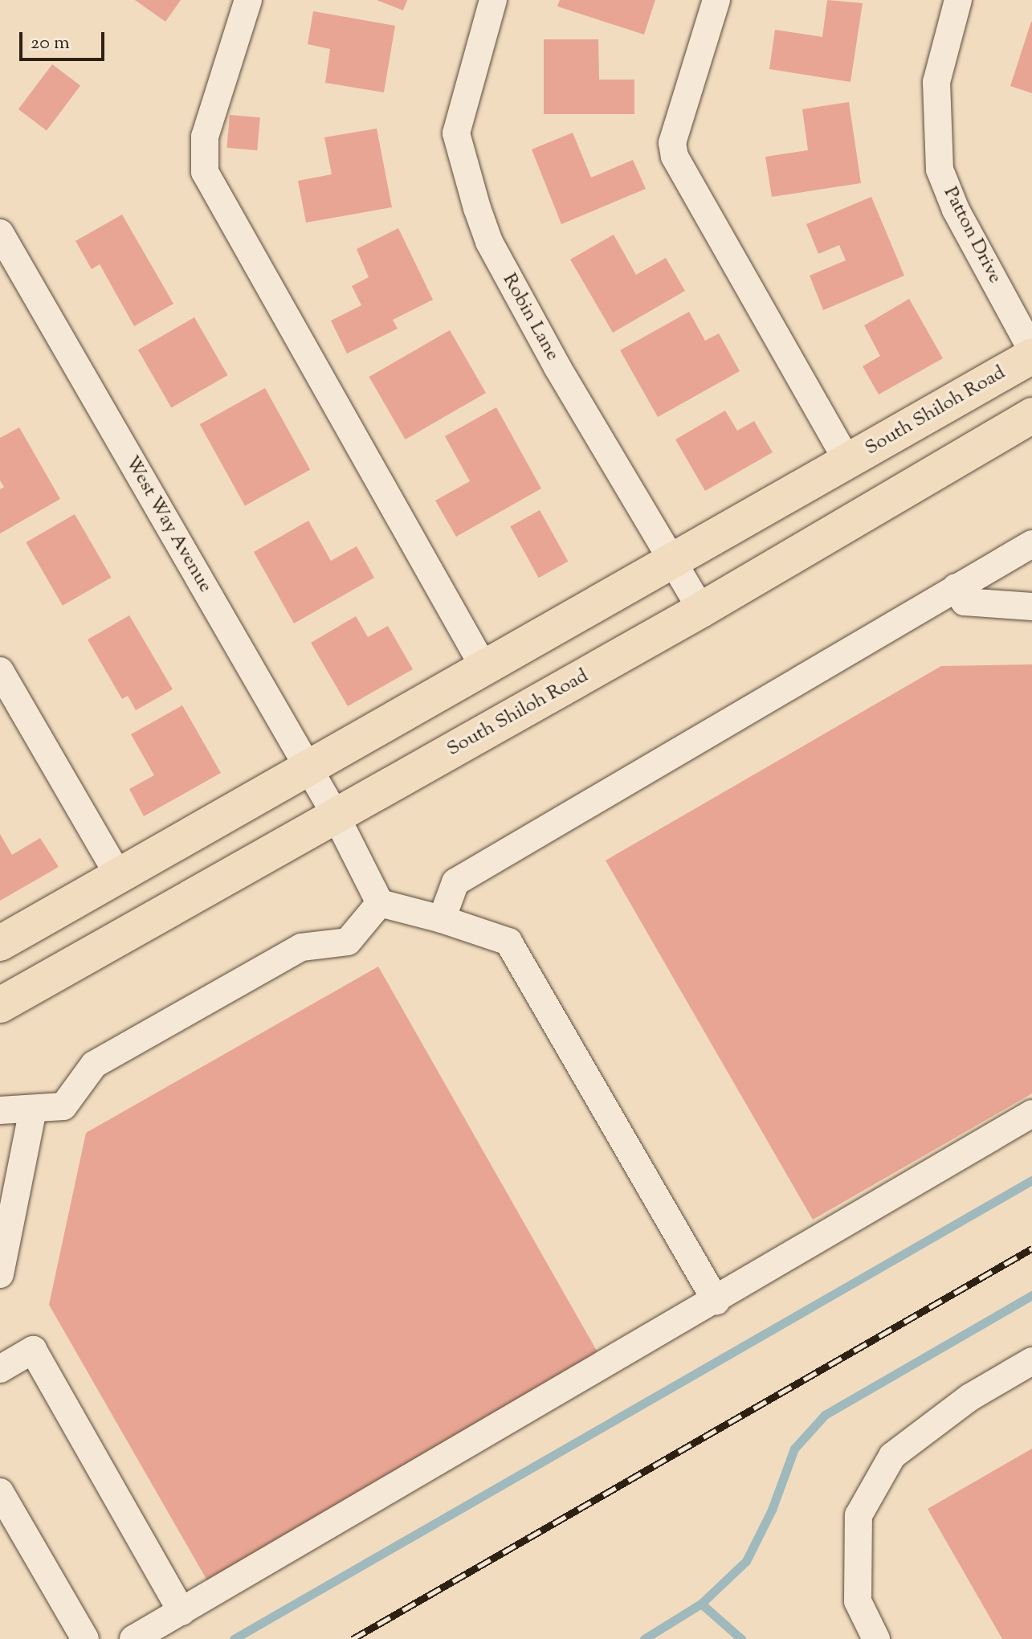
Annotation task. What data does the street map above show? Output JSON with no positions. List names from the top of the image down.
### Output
{
  "streets": {
    "main road": ["South Shiloh Road"],
    "street": ["Patton Drive", "Robin Lane", "West Way Avenue"]
  },
  "crossings": [
    ["Robin Lane", "South Shiloh Road"],
    ["South Shiloh Road", "West Way Avenue"]
  ],
  "scale_bar": "20 m"
}
